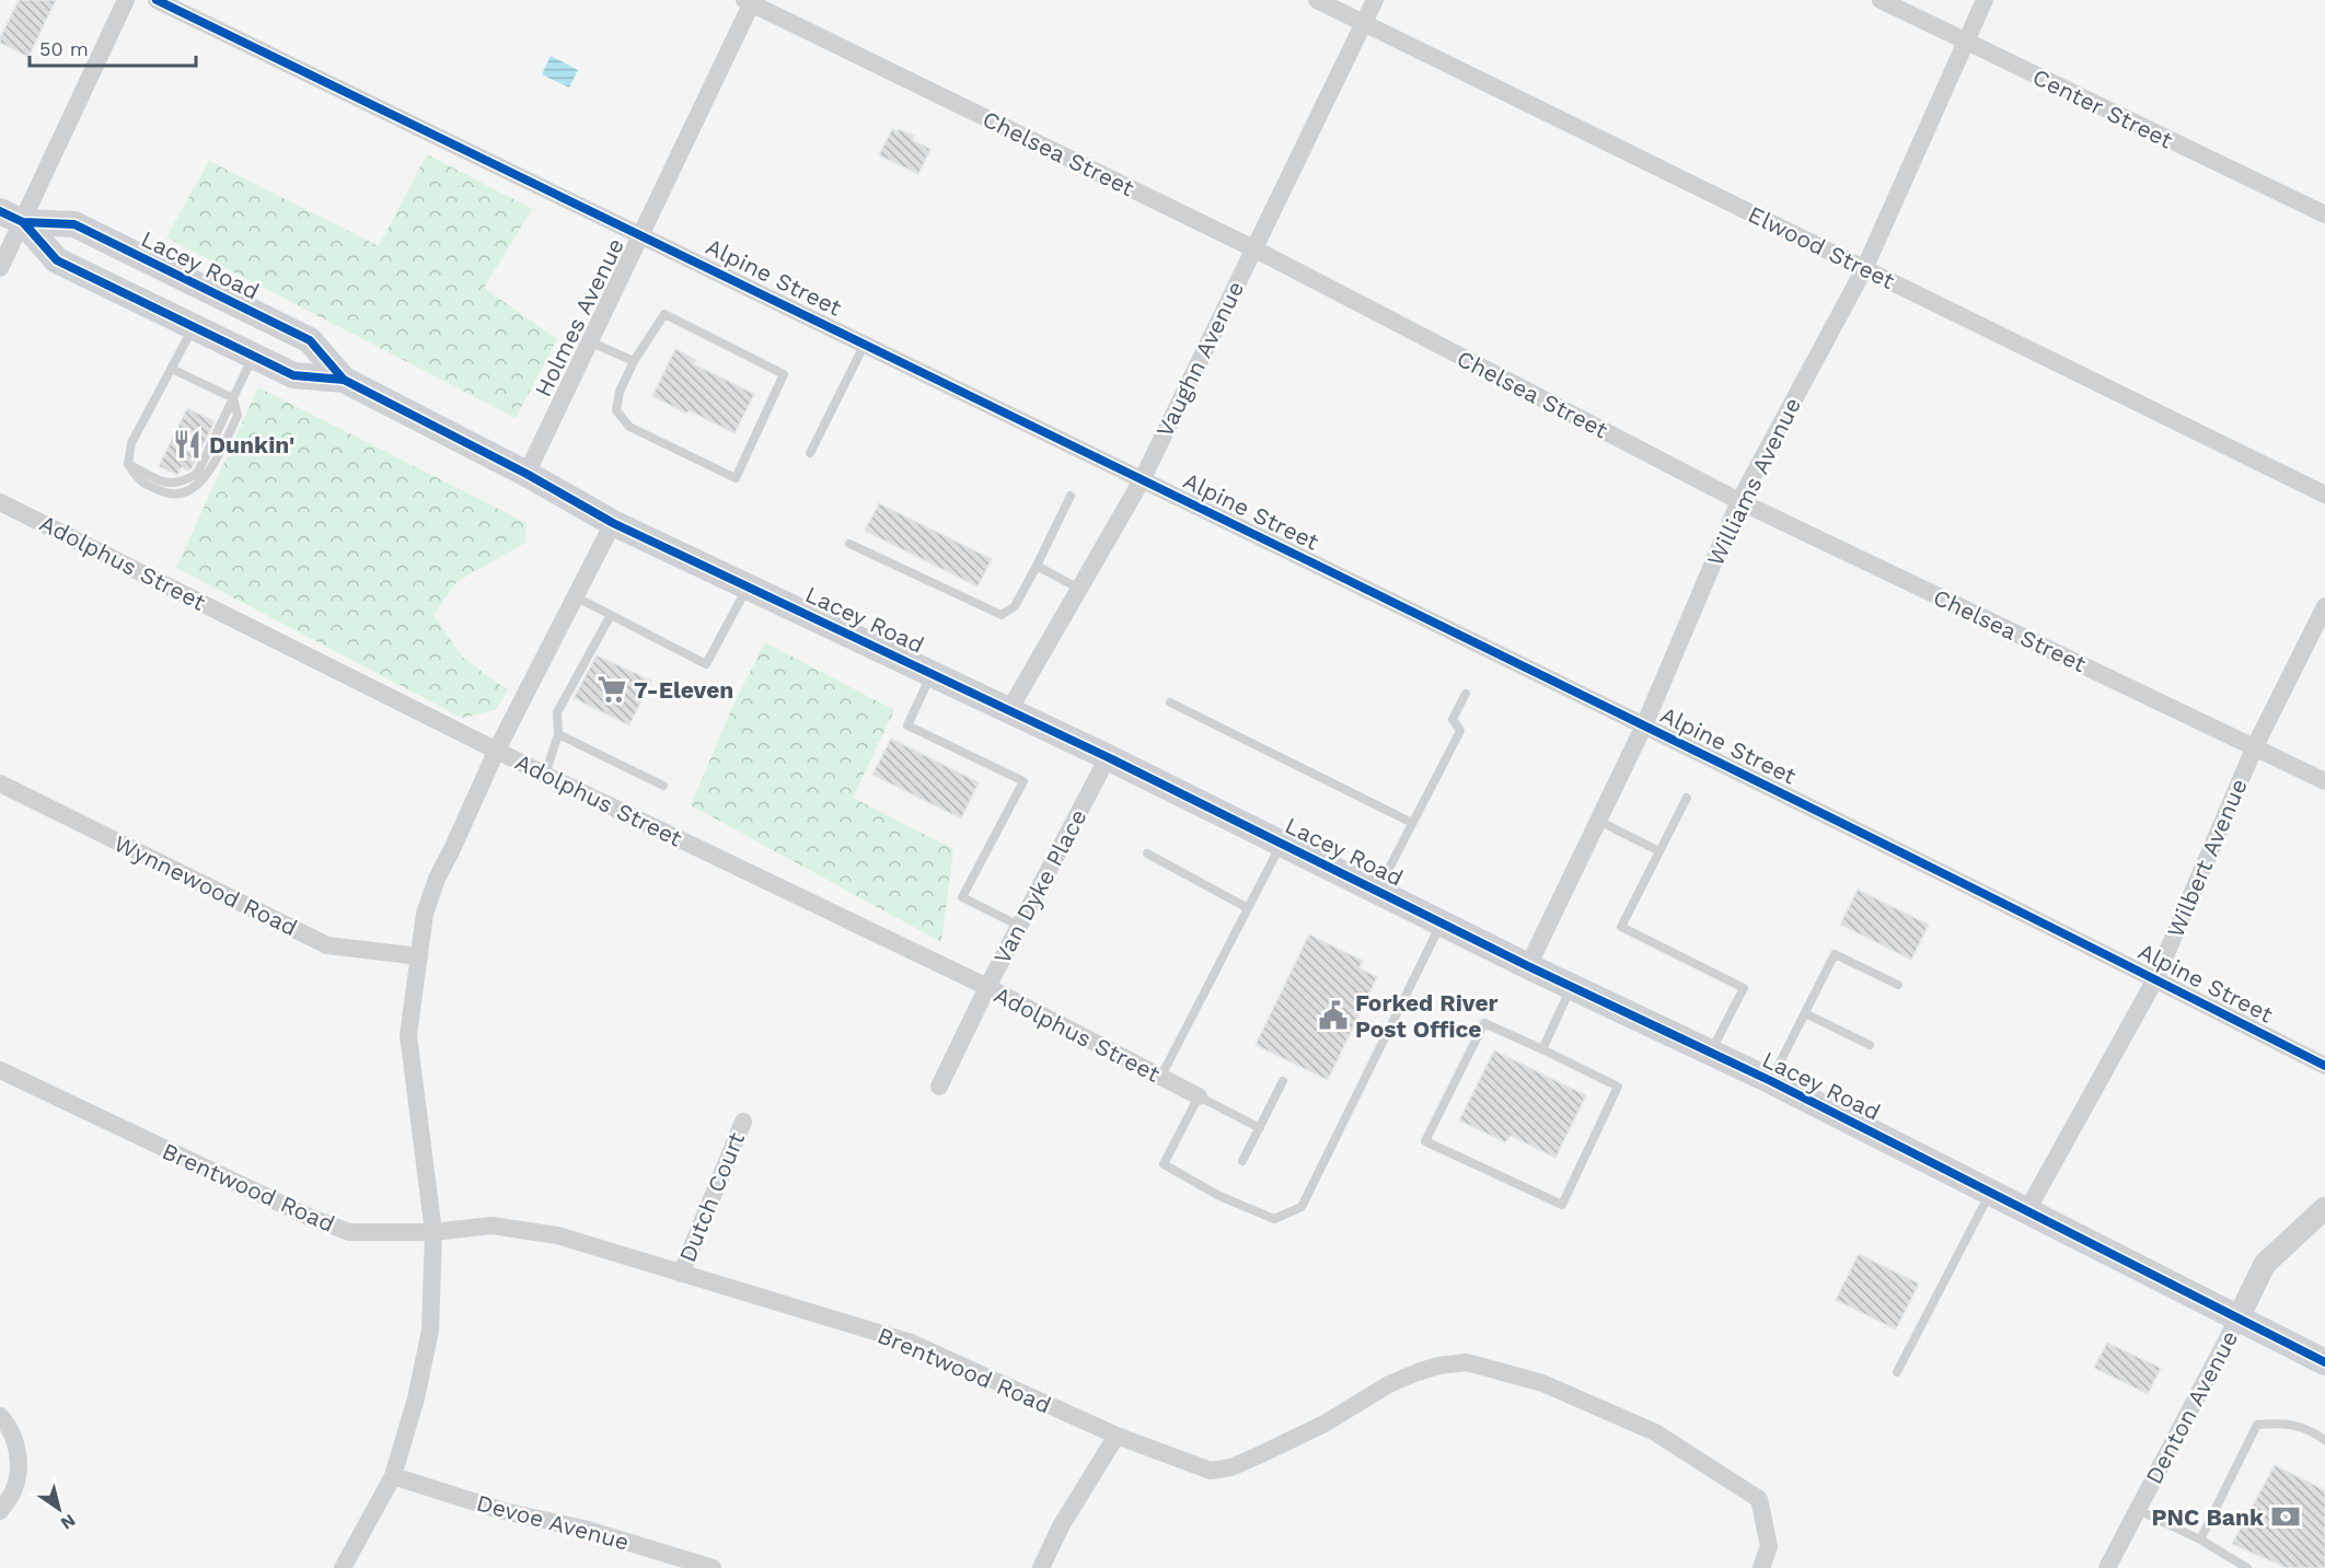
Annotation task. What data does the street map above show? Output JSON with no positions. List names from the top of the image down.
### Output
{
  "streets": {
    "main road": ["Lacey Road"],
    "street": [
      "Center Street",
      "Chelsea Street",
      "Elwood Street",
      "Alpine Street",
      "Holmes Avenue",
      "Vaughn Avenue",
      "Williams Avenue",
      "Adolphus Street",
      "Wilbert Avenue",
      "Wynnewood Road",
      "Van Dyke Place",
      "Brentwood Road",
      "Dutch Court",
      "Denton Avenue",
      "Devoe Avenue"
    ]
  },
  "crossings": [
    ["Center Street", "Williams Avenue"],
    ["Chelsea Street", "Holmes Avenue"],
    ["Chelsea Street", "Vaughn Avenue"],
    ["Chelsea Street", "Williams Avenue"],
    ["Chelsea Street", "Wilbert Avenue"],
    ["Elwood Street", "Vaughn Avenue"],
    ["Elwood Street", "Williams Avenue"],
    ["Lacey Road", "Holmes Avenue"],
    ["Lacey Road", "Vaughn Avenue"],
    ["Lacey Road", "Williams Avenue"],
    ["Lacey Road", "Wilbert Avenue"],
    ["Lacey Road", "Van Dyke Place"],
    ["Lacey Road", "Denton Avenue"],
    ["Alpine Street", "Holmes Avenue"],
    ["Alpine Street", "Vaughn Avenue"],
    ["Alpine Street", "Williams Avenue"],
    ["Alpine Street", "Wilbert Avenue"],
    ["Adolphus Street", "Van Dyke Place"],
    ["Brentwood Road", "Dutch Court"]
  ],
  "places": {
    "restaurant": ["Dunkin'"],
    "supermarket": ["7-Eleven"],
    "public building": ["Forked River Post Office"],
    "bank": ["PNC Bank"]
  },
  "scale_bar": "50 m",
  "north": "bottom right"
}
